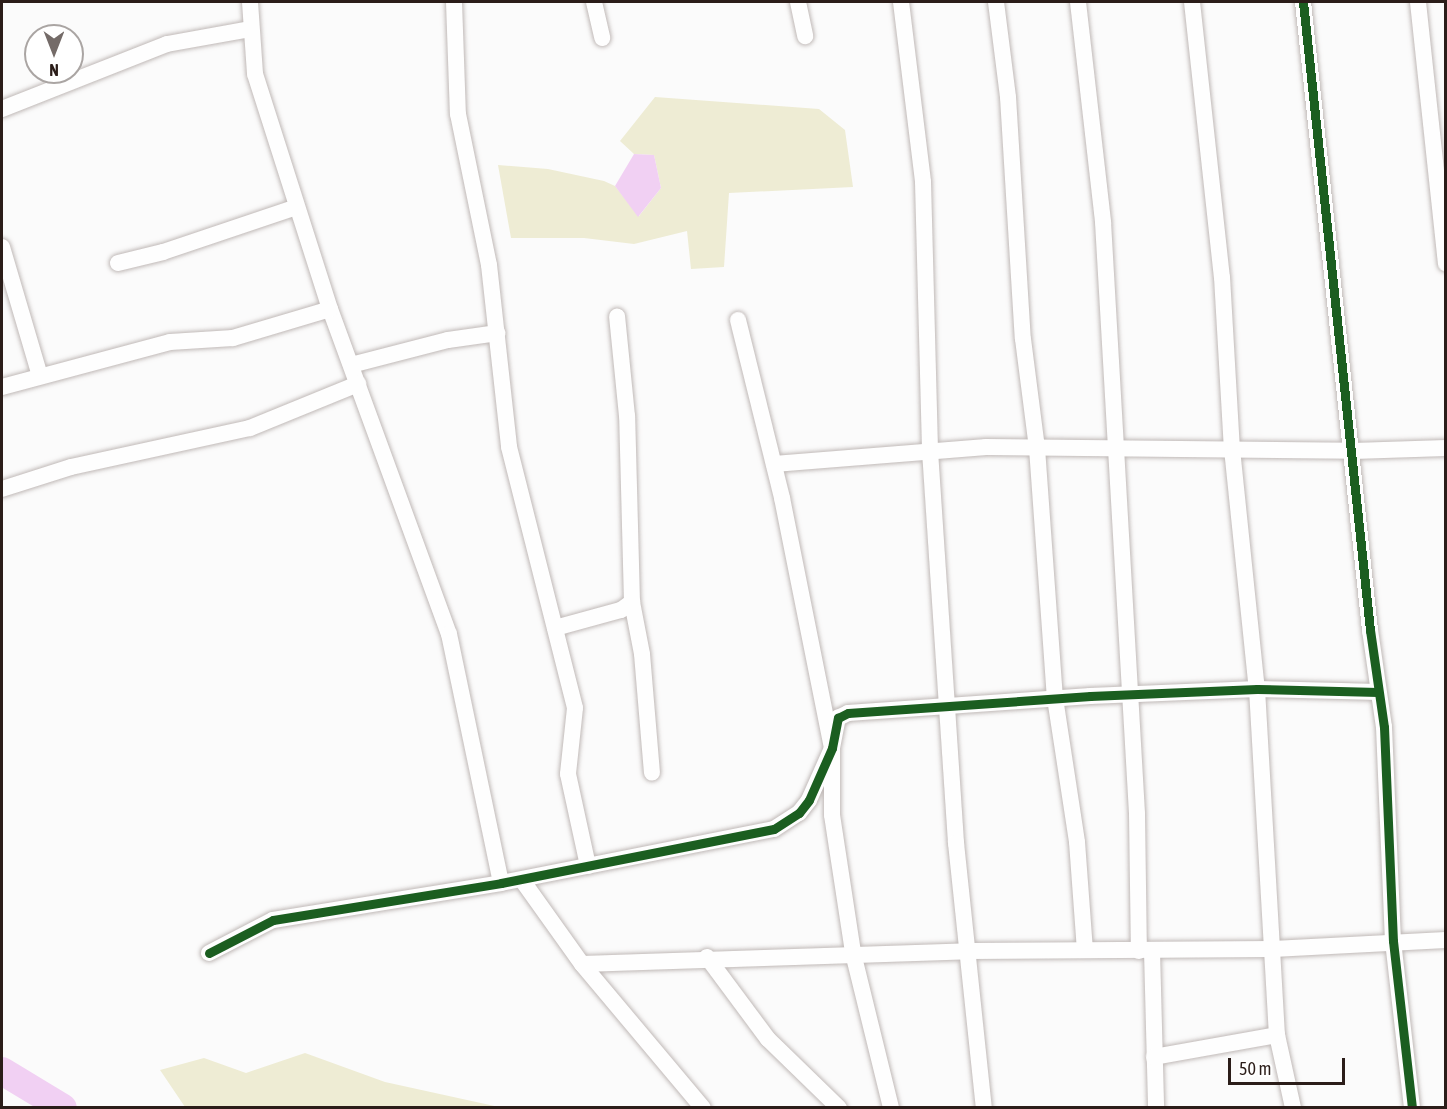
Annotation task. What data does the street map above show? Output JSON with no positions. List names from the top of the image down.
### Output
{
  "scale_bar": "50 m",
  "north": "bottom"
}
